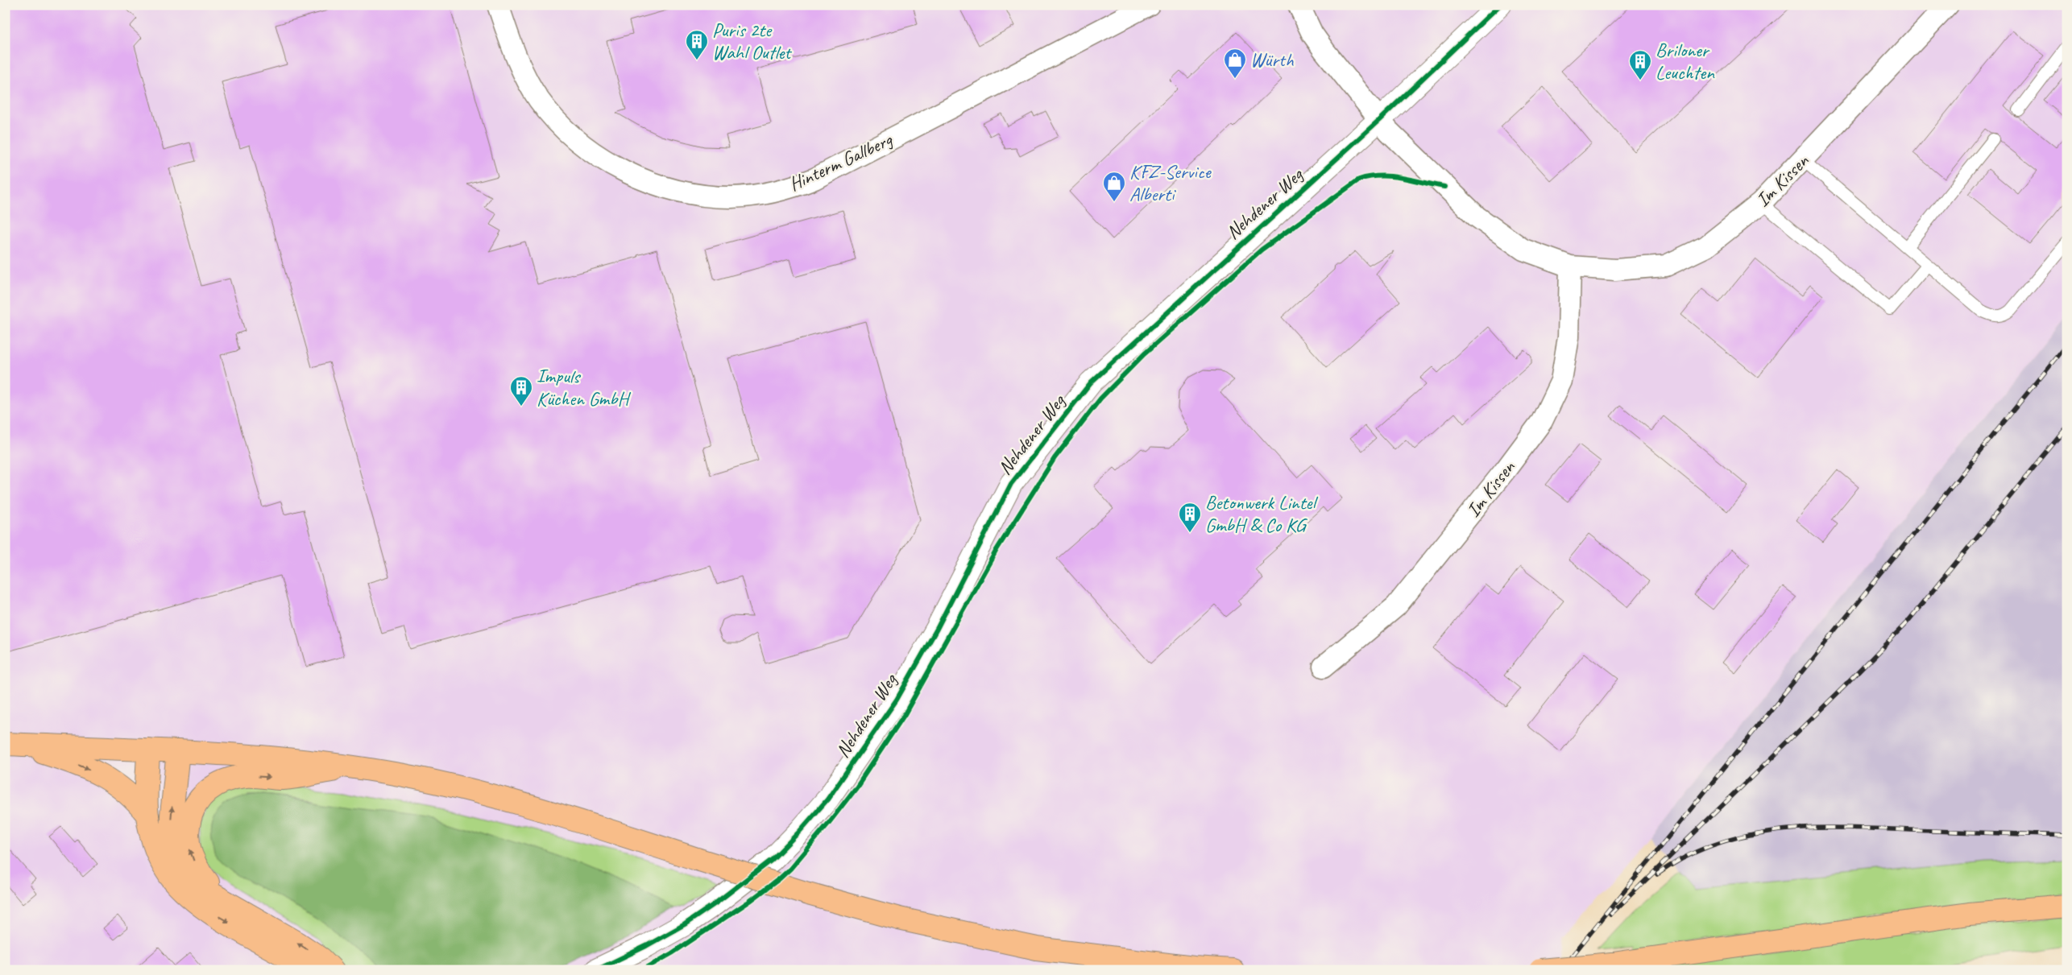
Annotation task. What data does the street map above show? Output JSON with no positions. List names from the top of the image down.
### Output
{
  "streets": {
    "street": ["Hinterm Gallberg", "Im Kissen", "Nehdener Weg"]
  },
  "crossings": [
    ["Im Kissen", "Nehdener Weg"]
  ],
  "places": {
    "building": [
      "Puris 2te Wahl Outlet",
      "Briloner Leuchten",
      "Impuls Küchen GmbH",
      "Betonwerk Lintel GmbH & Co KG"
    ],
    "shop": ["Würth", "KFZ-Service Alberti"]
  }
}
